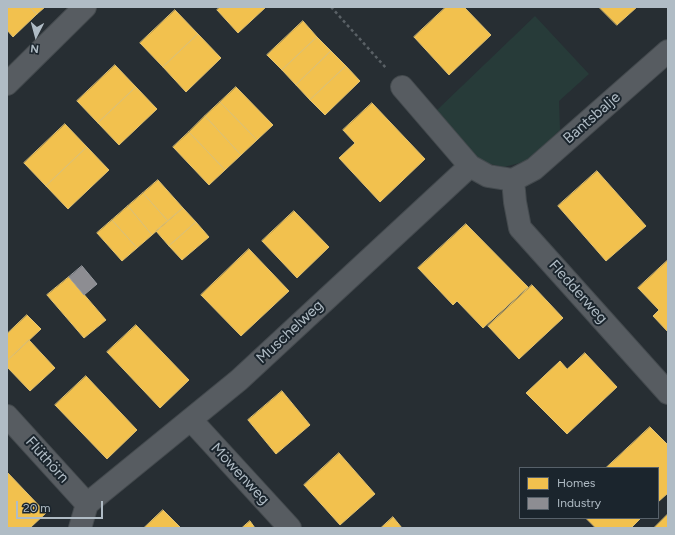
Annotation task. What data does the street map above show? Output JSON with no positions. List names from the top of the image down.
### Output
{
  "streets": {
    "street": [
      "Bantsbalje",
      "Fledderweg",
      "Muschelweg",
      "Flüthörn",
      "Möwenweg"
    ]
  },
  "crossings": [
    ["Bantsbalje", "Fledderweg"],
    ["Muschelweg", "Flüthörn"],
    ["Muschelweg", "Möwenweg"]
  ],
  "legend": ["Homes", "Industry"],
  "scale_bar": "20 m",
  "north": "bottom"
}
